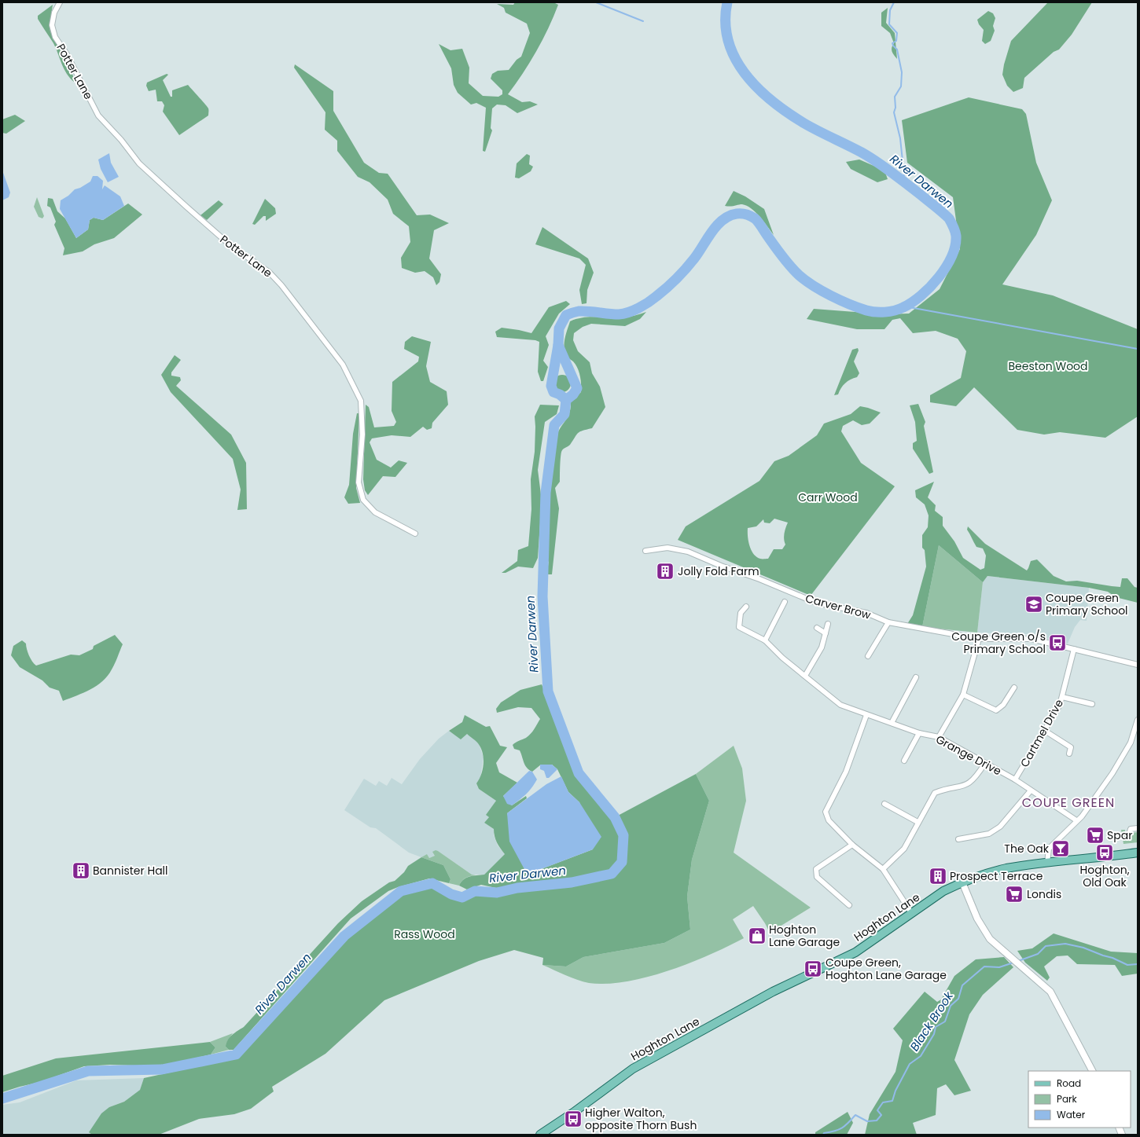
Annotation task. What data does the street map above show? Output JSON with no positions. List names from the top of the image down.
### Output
{
  "streets": {
    "main road": ["Hoghton Lane"],
    "street": [
      "Potter Lane",
      "Carver Brow",
      "Cartmel Drive",
      "Grange Drive"
    ]
  },
  "crossings": [
    ["Cartmel Drive", "Grange Drive"]
  ],
  "districts": ["COUPE GREEN"],
  "water": ["River Darwen", "Black Brook"],
  "parks": ["Beeston Wood", "Carr Wood", "Rass Wood"],
  "places": {
    "building": ["Jolly Fold Farm", "Bannister Hall", "Prospect Terrace"],
    "school or university": ["Coupe Green Primary School"],
    "bus stop": [
      "Coupe Green o/s Primary School",
      "Hoghton, Old Oak",
      "Coupe Green, Hoghton Lane Garage",
      "Higher Walton, opposite Thorn Bush"
    ],
    "supermarket": ["Spar", "Londis"],
    "bar": ["The Oak"],
    "shop": ["Hoghton Lane Garage"]
  },
  "legend": ["Road", "Park", "Water"]
}
